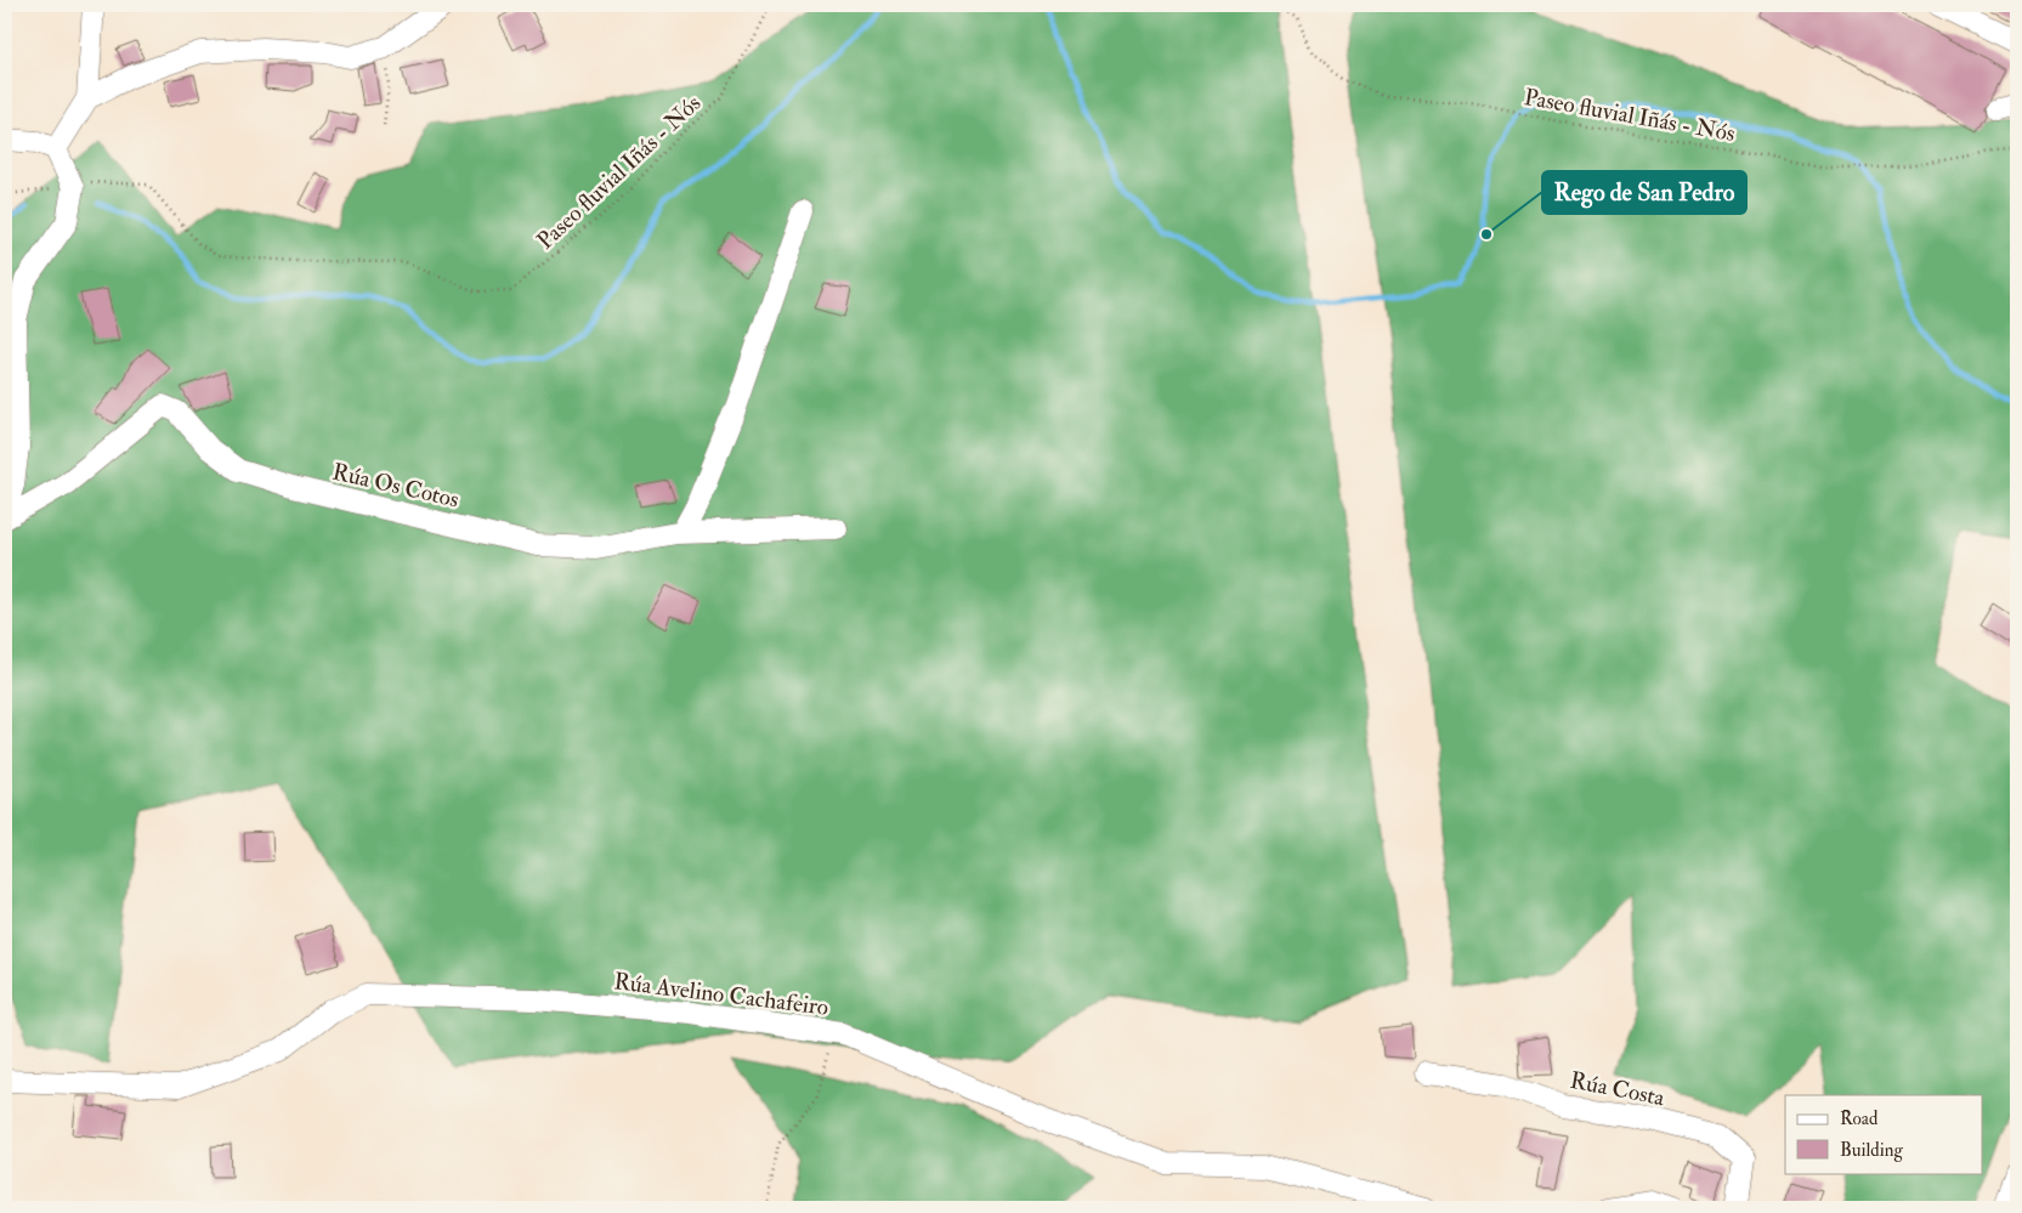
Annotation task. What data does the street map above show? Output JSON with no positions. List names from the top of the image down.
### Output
{
  "streets": {
    "street": ["Rúa Os Cotos", "Rúa Avelino Cachafeiro", "Rúa Costa"],
    "path": ["Paseo fluvial Iñás - Nós"]
  },
  "places": ["Rego de San Pedro"],
  "legend": ["Road", "Building"]
}
